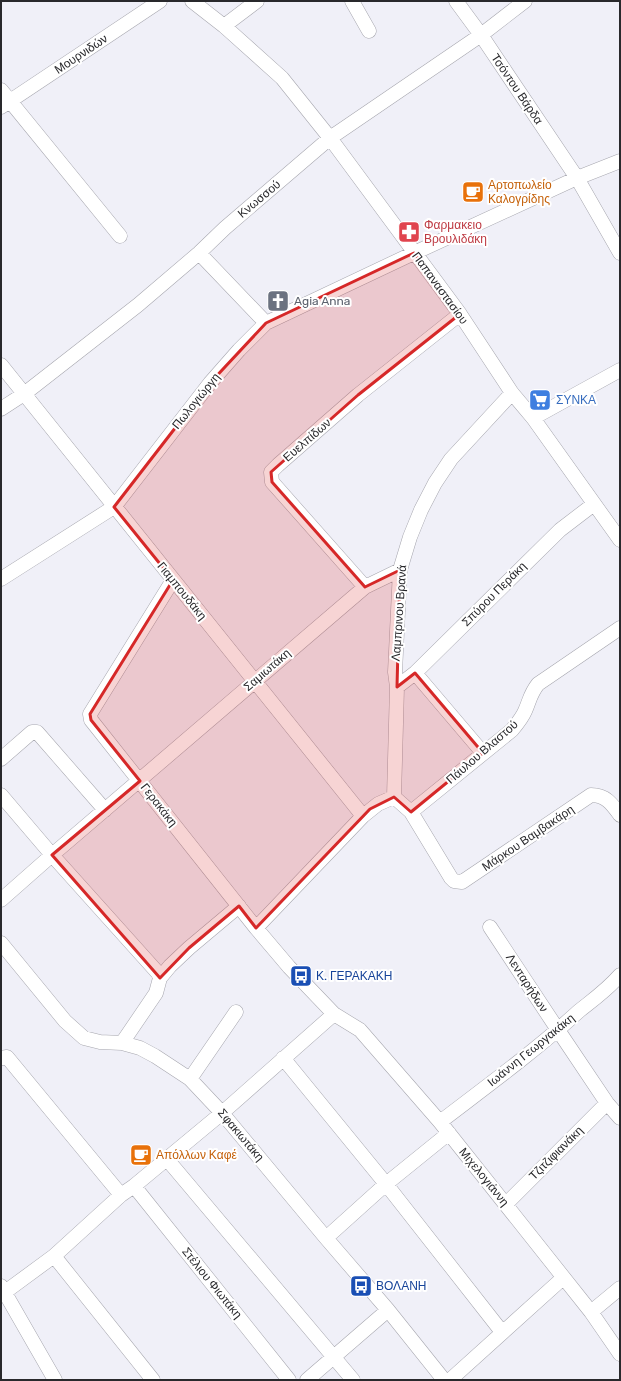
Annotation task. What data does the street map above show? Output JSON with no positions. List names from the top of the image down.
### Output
{
  "streets": {
    "street": [
      "Μουρνιδών",
      "Τσόντου Βάρδα",
      "Κνωσσού",
      "Παπαναστασίου",
      "Πωλογιώργη",
      "Ευελπίδων",
      "Γιαμπουδάκη",
      "Σπύρου Περάκη",
      "Λαμπρινου Βρανά",
      "Σαμιωτάκη",
      "Πάυλου Βλαστού",
      "Γερακάκη",
      "Μάρκου Βαμβακάρη",
      "Λενταρήδων",
      "Ιωάννη Γεωργακάκη",
      "Σφακιωτάκη",
      "Τζιτζιφιανάκη",
      "Μιχελογιάννη",
      "Στέλιου Φιωτάκη"
    ]
  },
  "crossings": [
    ["Τσόντου Βάρδα", "Κνωσσού"],
    ["Τσόντου Βάρδα", "Πωλογιώργη"],
    ["Κνωσσού", "Παπαναστασίου"],
    ["Κνωσσού", "Γιαμπουδάκη"],
    ["Παπαναστασίου", "Πωλογιώργη"],
    ["Παπαναστασίου", "Ευελπίδων"],
    ["Παπαναστασίου", "Σπύρου Περάκη"],
    ["Παπαναστασίου", "Λαμπρινου Βρανά"],
    ["Πωλογιώργη", "Γιαμπουδάκη"],
    ["Ευελπίδων", "Σαμιωτάκη"],
    ["Γιαμπουδάκη", "Σαμιωτάκη"],
    ["Γιαμπουδάκη", "Γερακάκη"],
    ["Σπύρου Περάκη", "Λαμπρινου Βρανά"],
    ["Λαμπρινου Βρανά", "Σαμιωτάκη"],
    ["Σαμιωτάκη", "Γερακάκη"],
    ["Πάυλου Βλαστού", "Μάρκου Βαμβακάρη"],
    ["Γερακάκη", "Μιχελογιάννη"],
    ["Λενταρήδων", "Ιωάννη Γεωργακάκη"],
    ["Λενταρήδων", "Τζιτζιφιανάκη"],
    ["Ιωάννη Γεωργακάκη", "Μιχελογιάννη"],
    ["Τζιτζιφιανάκη", "Μιχελογιάννη"]
  ],
  "places": {
    "cafe": ["Αρτοπωλείο Καλογρίδης", "Απόλλων Καφέ"],
    "pharmacy": ["Φαρμακειο Βρουλιδάκη"],
    "church": ["Agia Anna"],
    "supermarket": ["ΣΥΝΚΑ"],
    "bus stop": ["Κ. ΓΕΡΑΚΑΚΗ", "ΒΟΛΑΝΗ"]
  }
}
